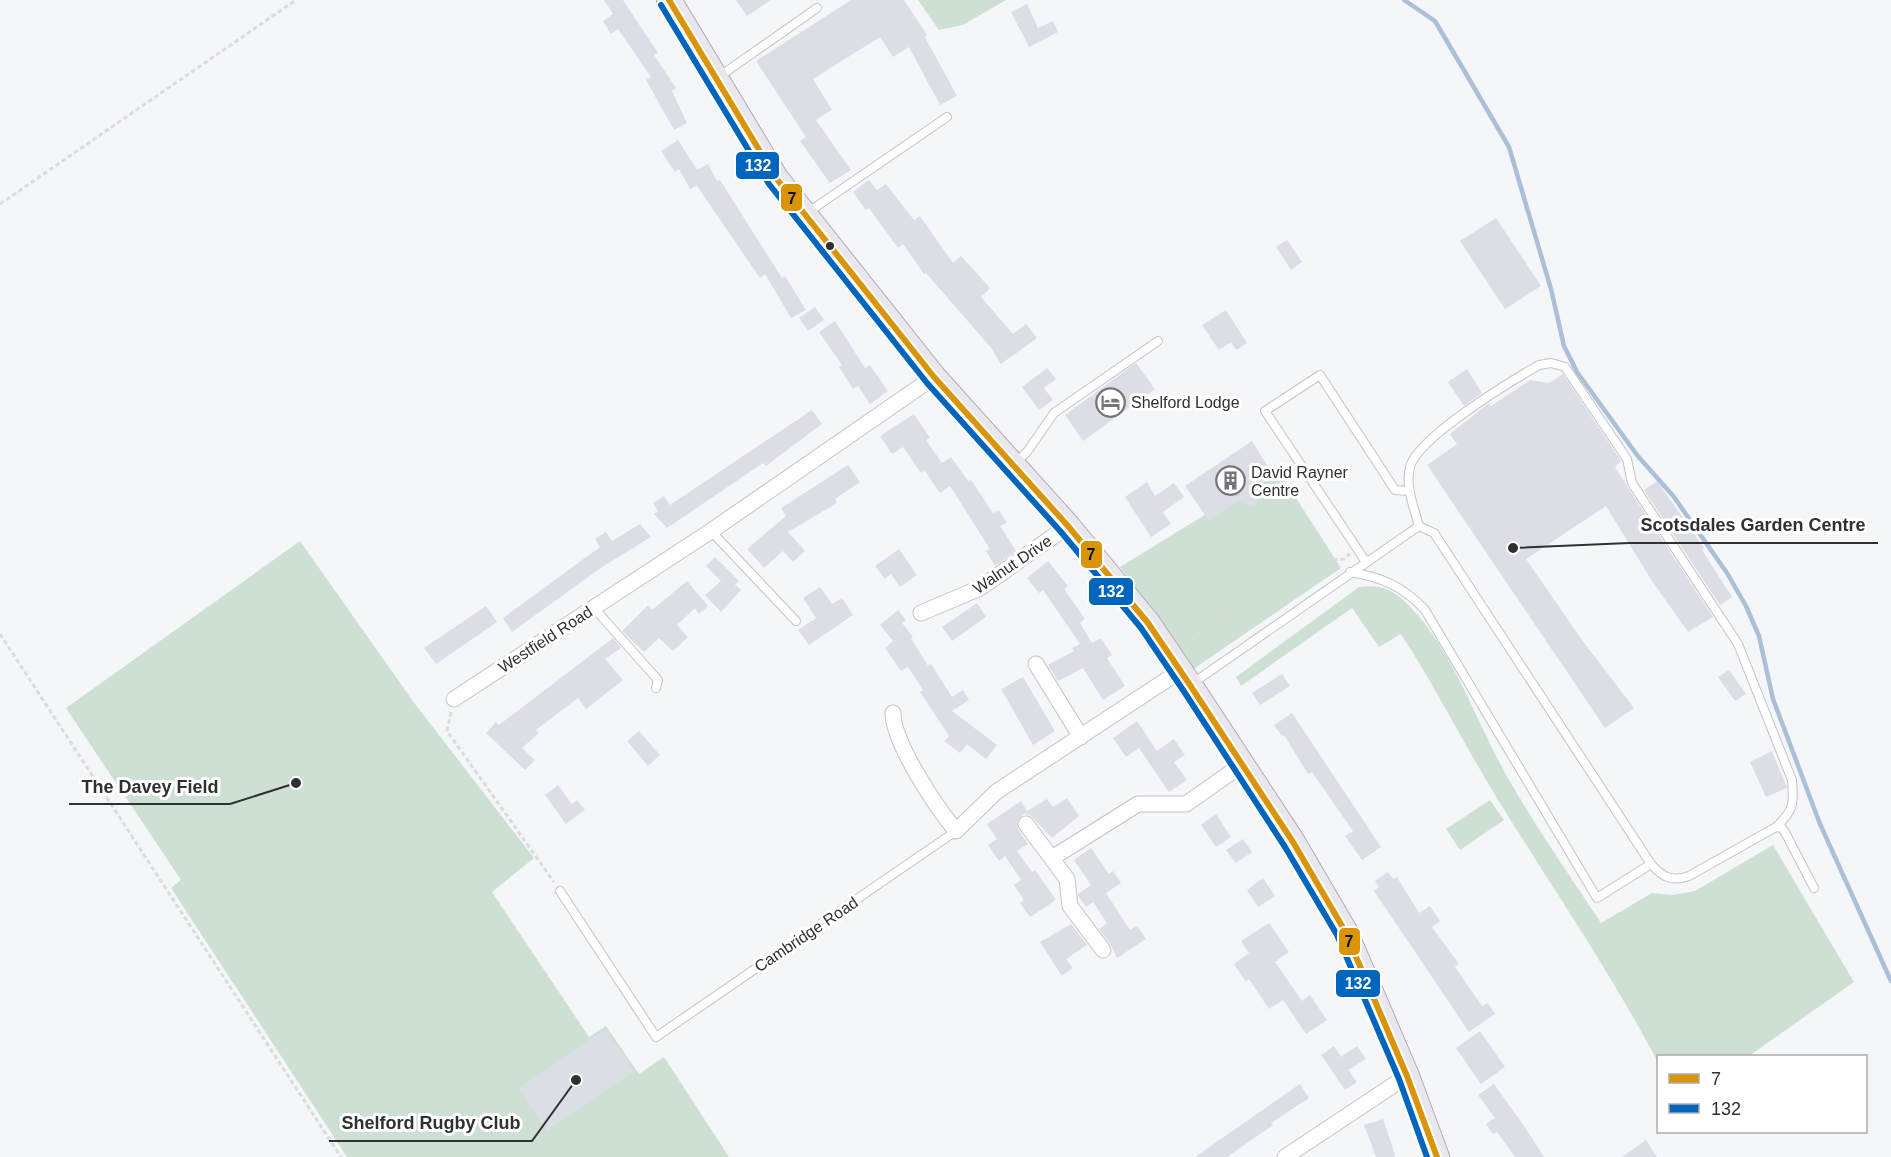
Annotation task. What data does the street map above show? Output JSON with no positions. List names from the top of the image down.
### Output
{
  "streets": {
    "street": ["Walnut Drive", "Westfield Road", "Cambridge Road"]
  },
  "places": {
    "hotel": ["Shelford Lodge"],
    "building": ["David Rayner Centre"],
    "other": ["Scotsdales Garden Centre", "The Davey Field", "Shelford Rugby Club"]
  },
  "lines": ["transit line 7", "transit line 132"],
  "legend": ["7", "132"]
}
